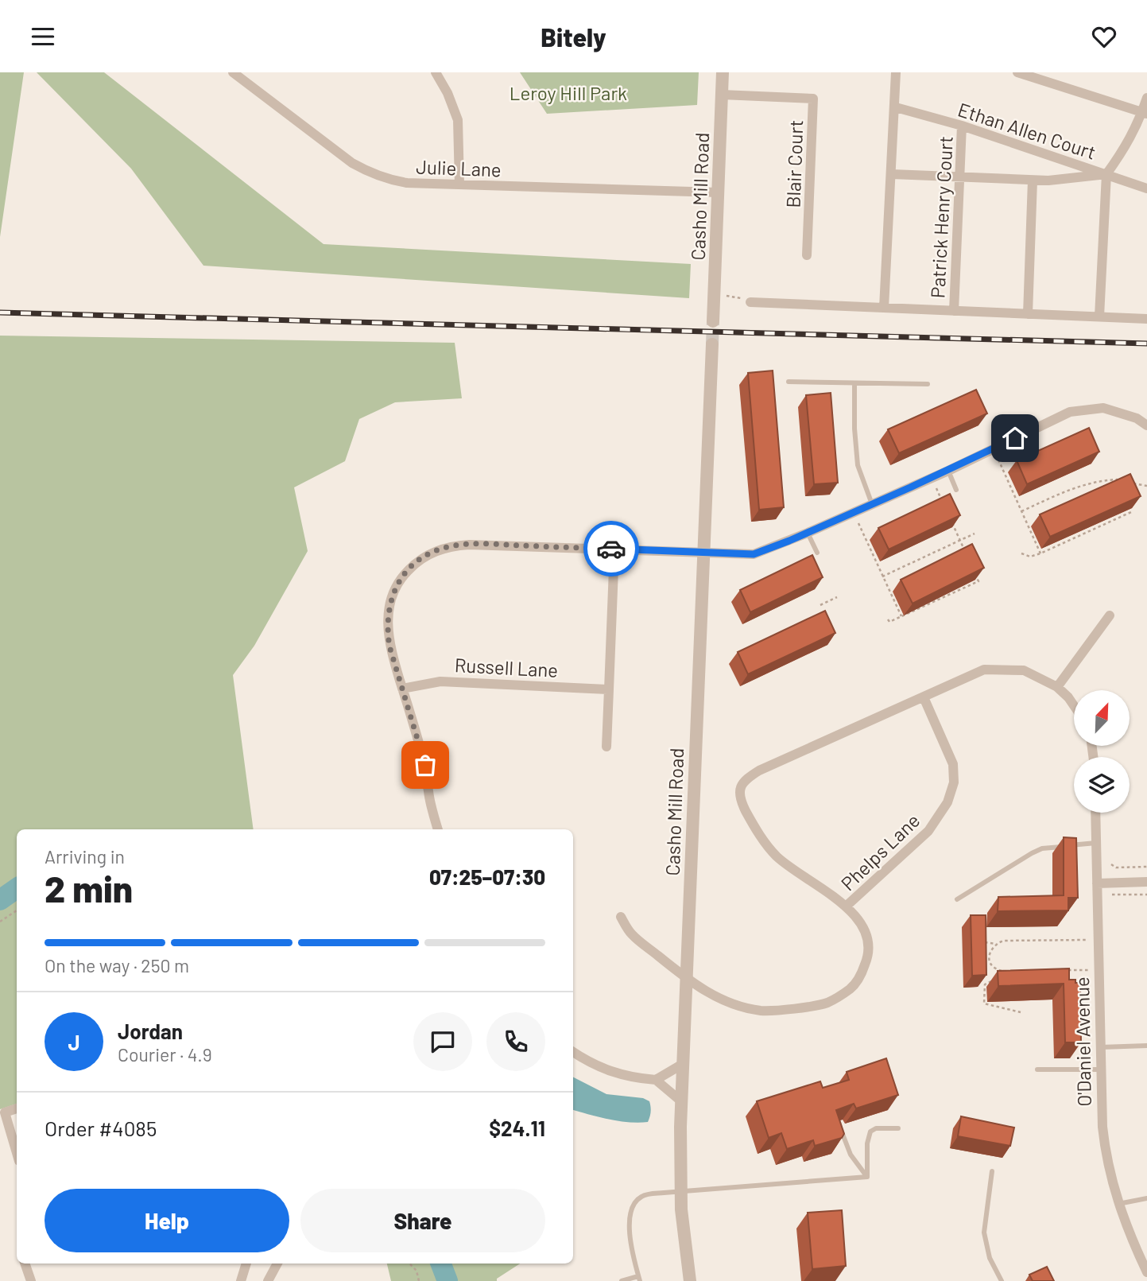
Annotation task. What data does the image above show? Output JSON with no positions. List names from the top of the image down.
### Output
{
  "streets": {
    "street": [
      "Ethan Allen Court",
      "Blair Court",
      "Julie Lane",
      "Casho Mill Road",
      "Patrick Henry Court",
      "Russell Lane",
      "Phelps Lane",
      "O'Daniel Avenue"
    ]
  },
  "crossings": [
    ["Ethan Allen Court", "Patrick Henry Court"],
    ["Blair Court", "Casho Mill Road"],
    ["Julie Lane", "Casho Mill Road"]
  ],
  "parks": ["Leroy Hill Park"],
  "north": "top right",
  "page": {
    "header": "Bitely",
    "heading": ["2 min", "Arriving in", "07:25–07:30"],
    "panel": [
      "Jordan",
      "Courier · 4.9",
      "Order #4085",
      "$24.11"
    ],
    "bar": "On the way · 250 m",
    "round": "J",
    "buttons": ["Help", "Share"]
  }
}
